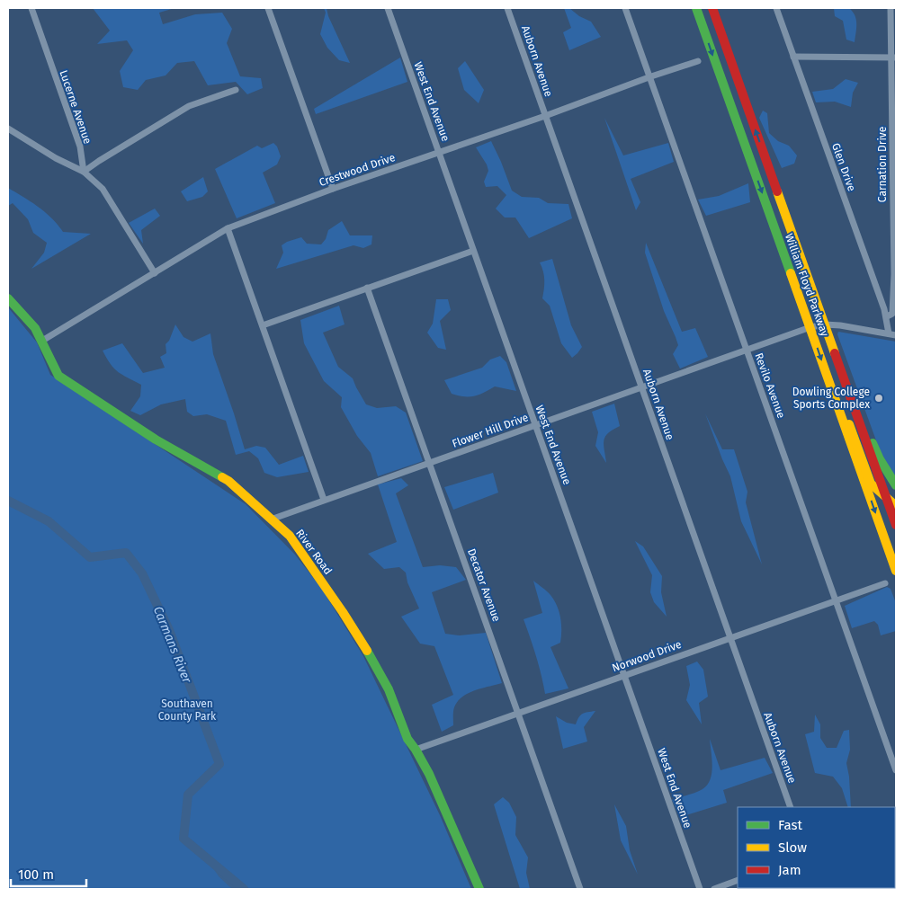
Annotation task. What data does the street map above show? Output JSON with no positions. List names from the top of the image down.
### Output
{
  "streets": {
    "main road": ["William Floyd Parkway", "River Road"],
    "street": [
      "Auborn Avenue",
      "West End Avenue",
      "Lucerne Avenue",
      "Carnation Drive",
      "Glen Drive",
      "Crestwood Drive",
      "Revilo Avenue",
      "Flower Hill Drive",
      "Decator Avenue",
      "Norwood Drive"
    ]
  },
  "crossings": [
    ["Auborn Avenue", "Crestwood Drive"],
    ["Auborn Avenue", "Flower Hill Drive"],
    ["Auborn Avenue", "Norwood Drive"],
    ["West End Avenue", "Crestwood Drive"],
    ["West End Avenue", "Flower Hill Drive"],
    ["West End Avenue", "Norwood Drive"],
    ["Carnation Drive", "Glen Drive"],
    ["Crestwood Drive", "Revilo Avenue"],
    ["Crestwood Drive", "River Road"],
    ["William Floyd Parkway", "Flower Hill Drive"],
    ["Revilo Avenue", "Flower Hill Drive"],
    ["Revilo Avenue", "Norwood Drive"],
    ["Flower Hill Drive", "River Road"],
    ["Flower Hill Drive", "Decator Avenue"],
    ["River Road", "Norwood Drive"],
    ["Decator Avenue", "Norwood Drive"]
  ],
  "water": ["Carmans River"],
  "parks": ["Southaven County Park"],
  "places": ["Dowling College Sports Complex"],
  "legend": ["Fast", "Slow", "Jam"],
  "scale_bar": "100 m"
}
